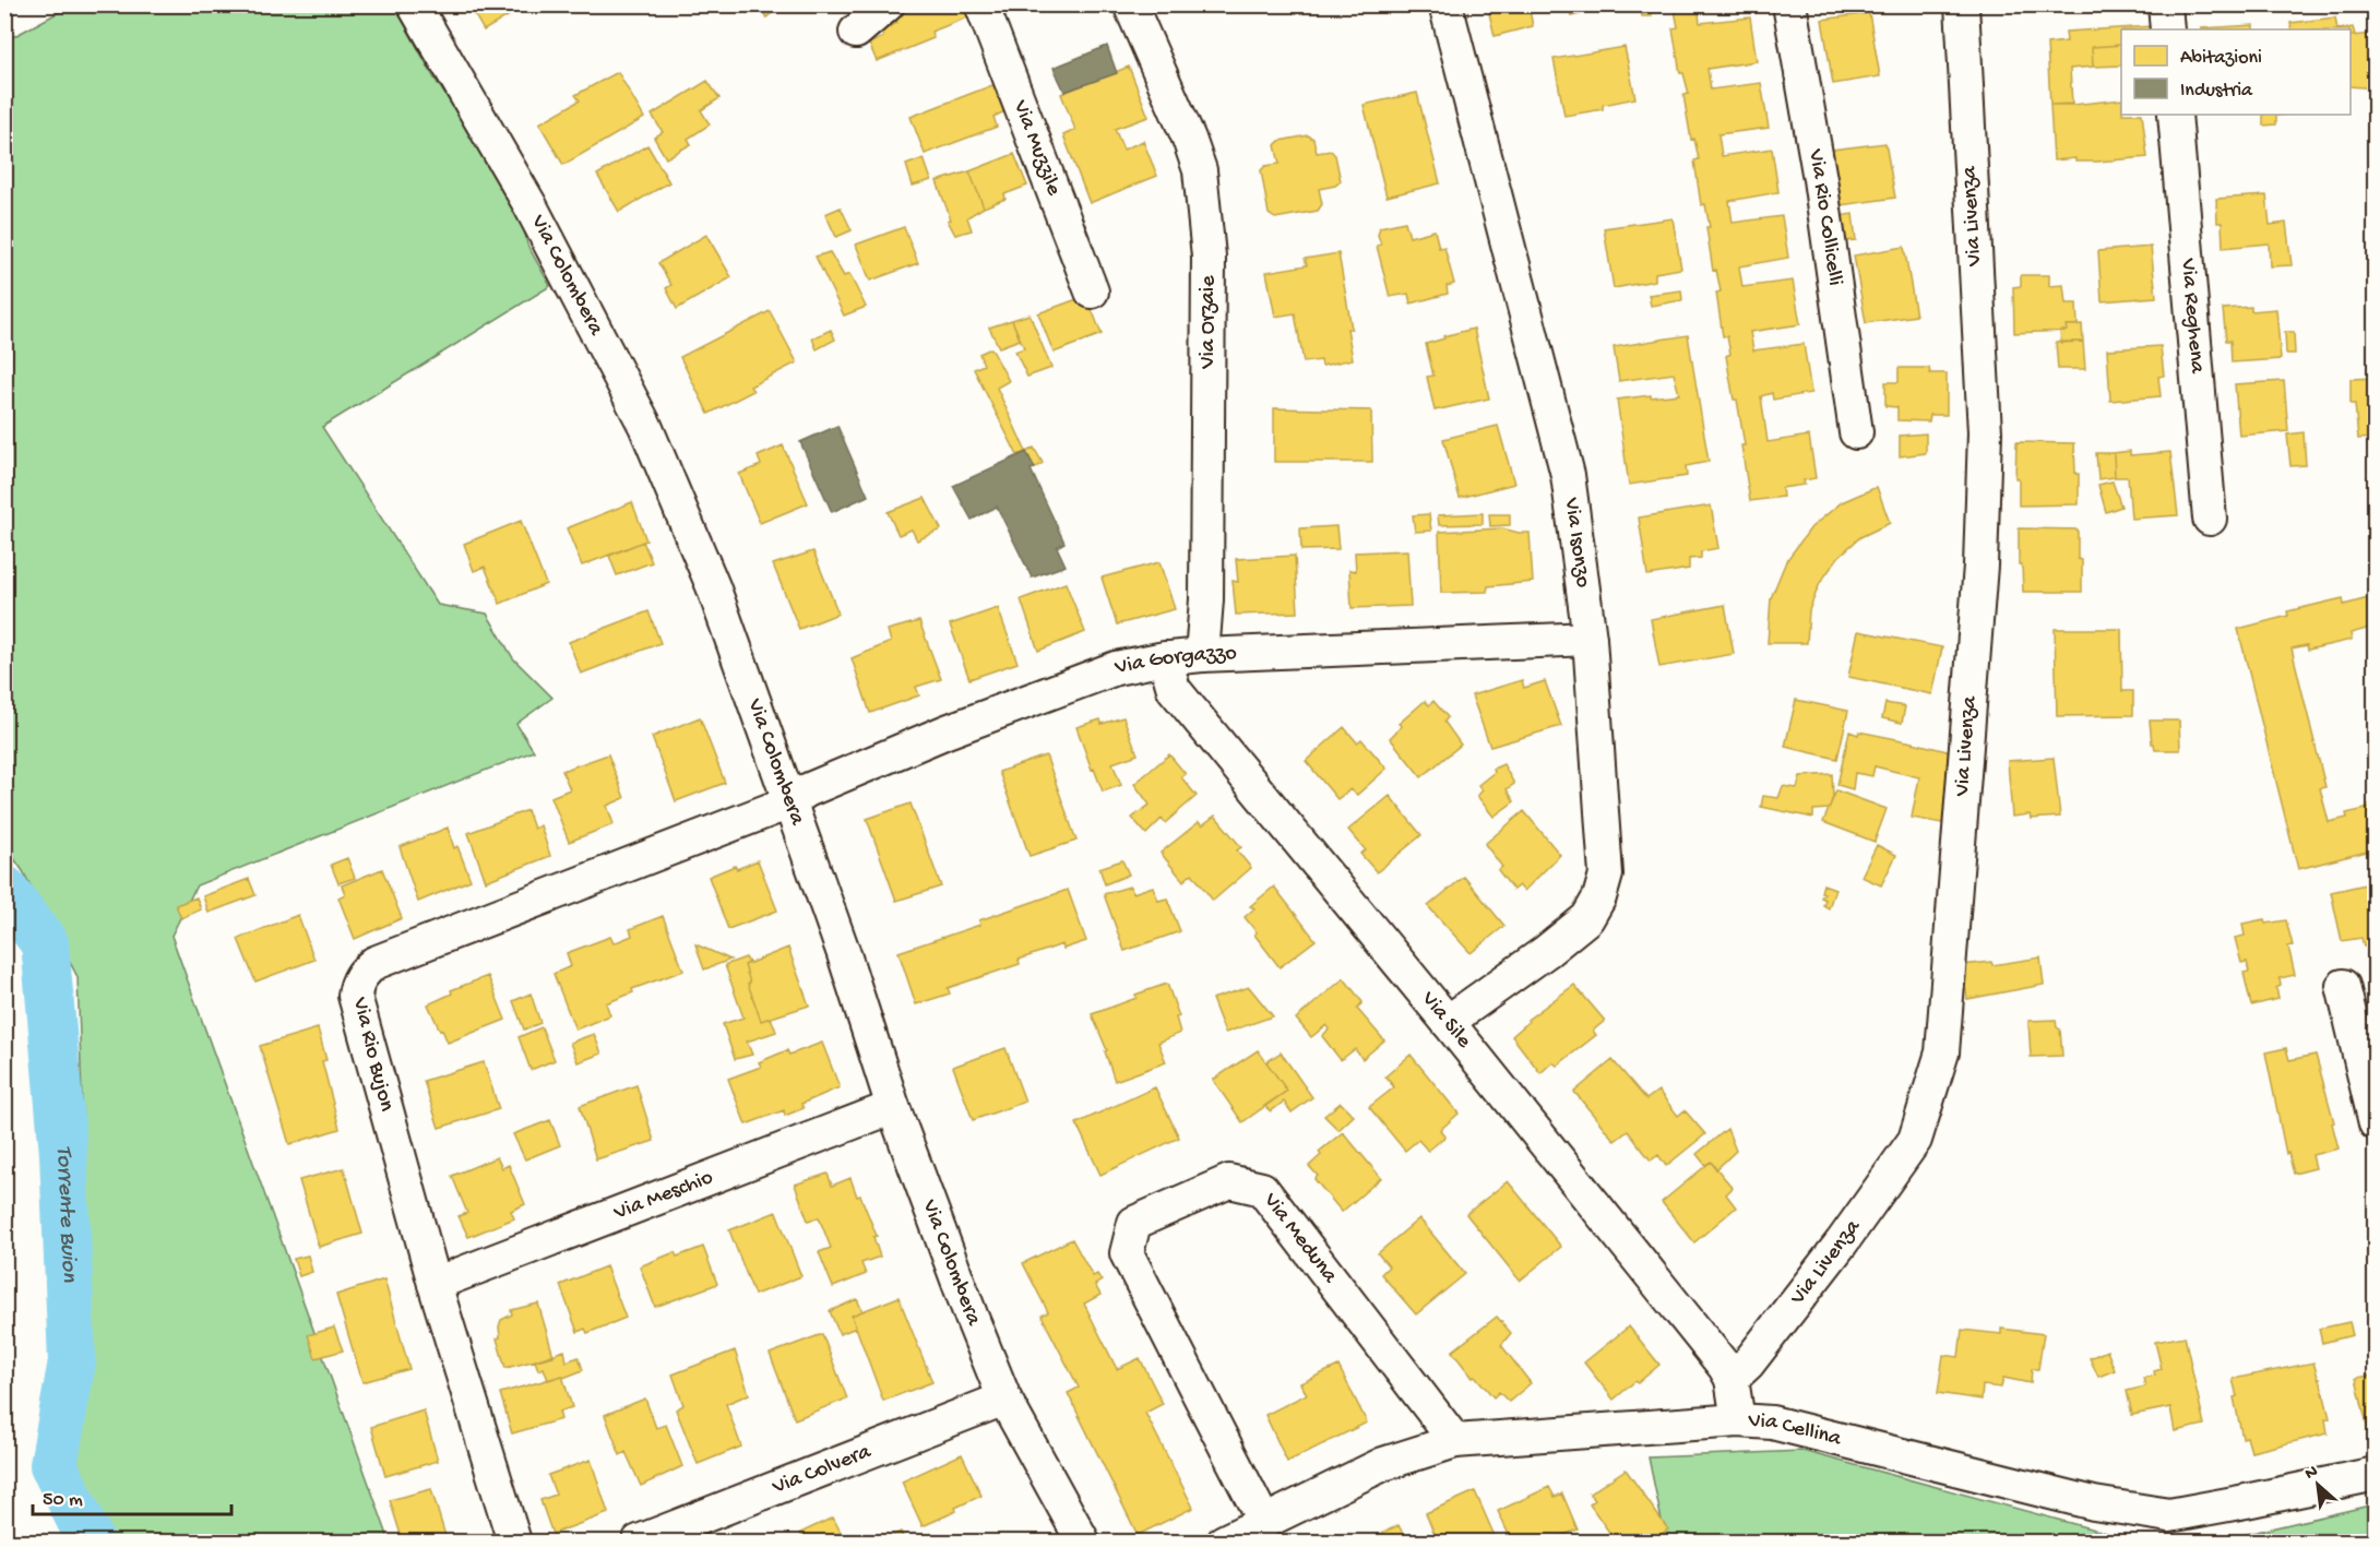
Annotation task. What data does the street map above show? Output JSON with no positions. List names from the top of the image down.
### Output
{
  "streets": {
    "street": [
      "Via Muzzile",
      "Via Livenza",
      "Via Rio Collicelli",
      "Via Colombera",
      "Via Reghena",
      "Via Orzaie",
      "Via Isonzo",
      "Via Gorgazzo",
      "Via Sile",
      "Via Rio Bujon",
      "Via Meschio",
      "Via Meduna",
      "Via Cellina",
      "Via Colvera"
    ]
  },
  "crossings": [
    ["Via Livenza", "Via Sile"],
    ["Via Colombera", "Via Gorgazzo"],
    ["Via Colombera", "Via Rio Bujon"],
    ["Via Colombera", "Via Meschio"],
    ["Via Colombera", "Via Colvera"],
    ["Via Orzaie", "Via Gorgazzo"],
    ["Via Isonzo", "Via Gorgazzo"],
    ["Via Isonzo", "Via Sile"],
    ["Via Gorgazzo", "Via Sile"],
    ["Via Gorgazzo", "Via Rio Bujon"],
    ["Via Rio Bujon", "Via Meschio"],
    ["Via Meduna", "Via Cellina"]
  ],
  "water": ["Torrente Buion"],
  "legend": ["Abitazioni", "Industria"],
  "scale_bar": "50 m",
  "north": "top left"
}
